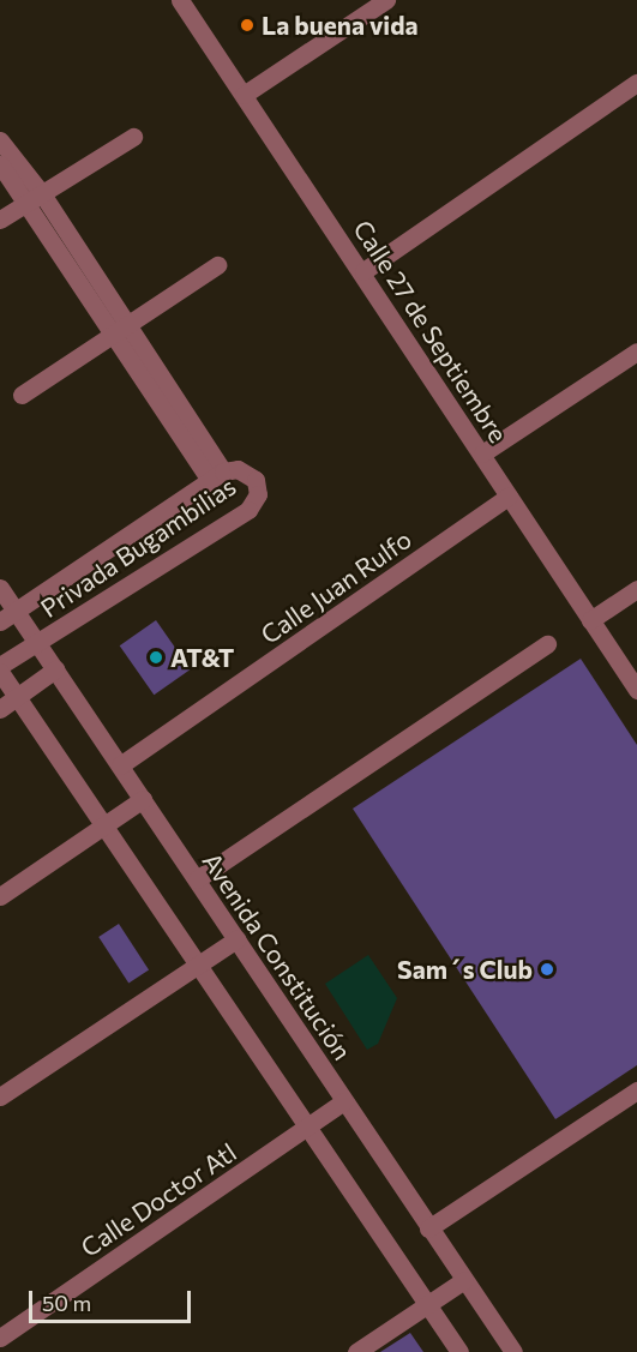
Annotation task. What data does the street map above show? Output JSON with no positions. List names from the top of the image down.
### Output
{
  "streets": {
    "street": [
      "Calle 27 de Septiembre",
      "Privada Bugambilias",
      "Calle Juan Rulfo",
      "Avenida Constitución",
      "Calle Doctor Atl"
    ]
  },
  "crossings": [
    ["Calle 27 de Septiembre", "Calle Juan Rulfo"],
    ["Privada Bugambilias", "Avenida Constitución"],
    ["Calle Juan Rulfo", "Avenida Constitución"],
    ["Avenida Constitución", "Calle Doctor Atl"]
  ],
  "places": ["La buena vida", "AT&T", "Sam´s Club"],
  "scale_bar": "50 m"
}
